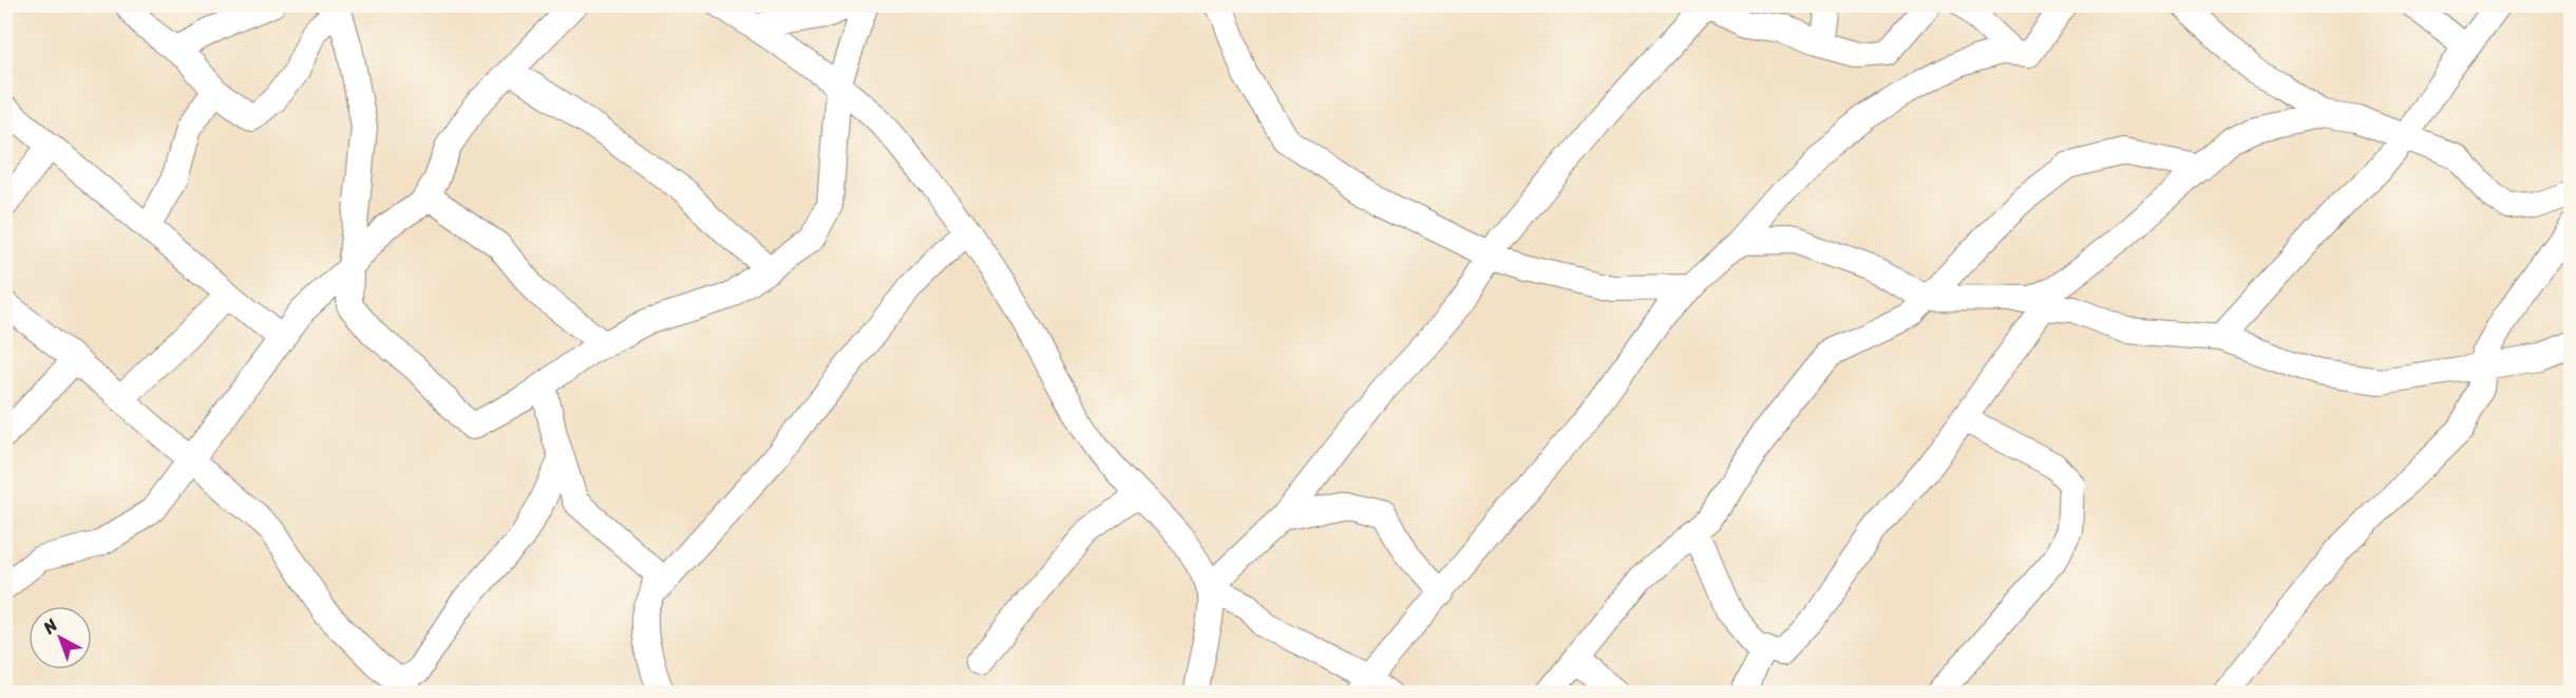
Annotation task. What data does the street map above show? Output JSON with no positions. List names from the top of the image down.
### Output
{
  "north": "top left"
}
